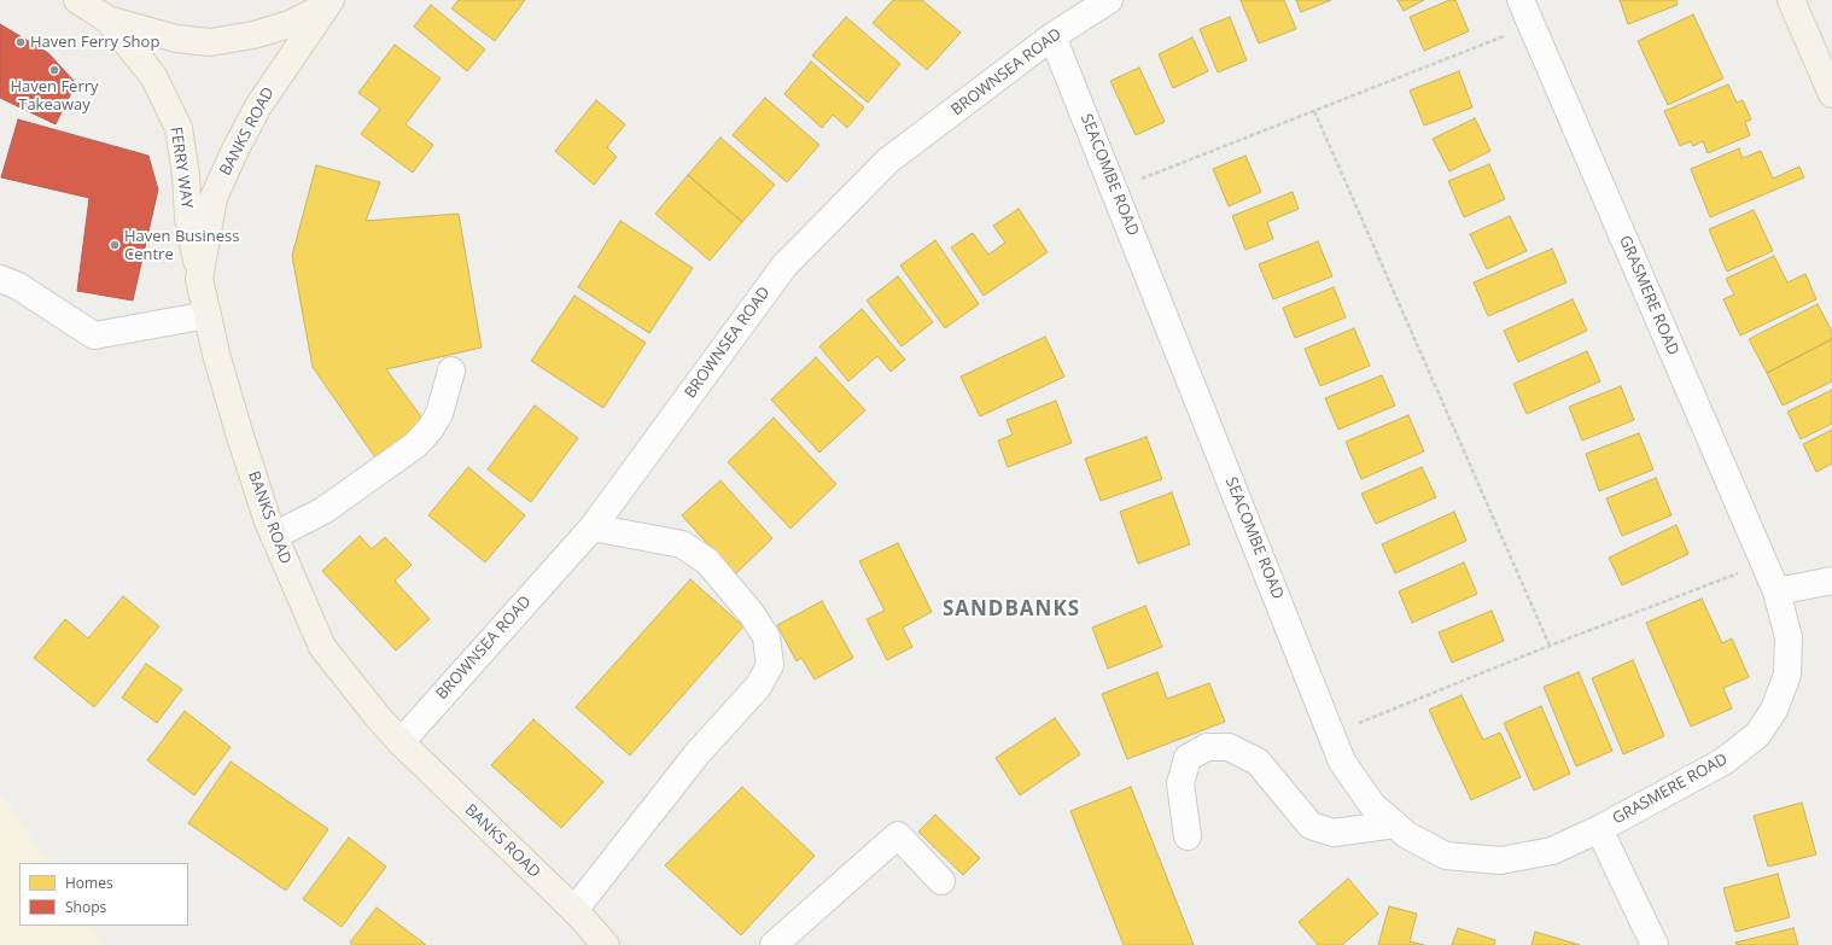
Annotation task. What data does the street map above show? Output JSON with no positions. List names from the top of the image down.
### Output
{
  "streets": {
    "main road": ["BANKS ROAD", "FERRY WAY"],
    "street": ["BROWNSEA ROAD", "SEACOMBE ROAD", "GRASMERE ROAD"]
  },
  "crossings": [
    ["BROWNSEA ROAD", "BANKS ROAD"],
    ["BROWNSEA ROAD", "SEACOMBE ROAD"],
    ["BANKS ROAD", "FERRY WAY"],
    ["SEACOMBE ROAD", "GRASMERE ROAD"]
  ],
  "districts": ["SANDBANKS"],
  "places": ["Haven Ferry Shop", "Haven Ferry Takeaway", "Haven Business Centre"],
  "legend": ["Homes", "Shops"]
}
